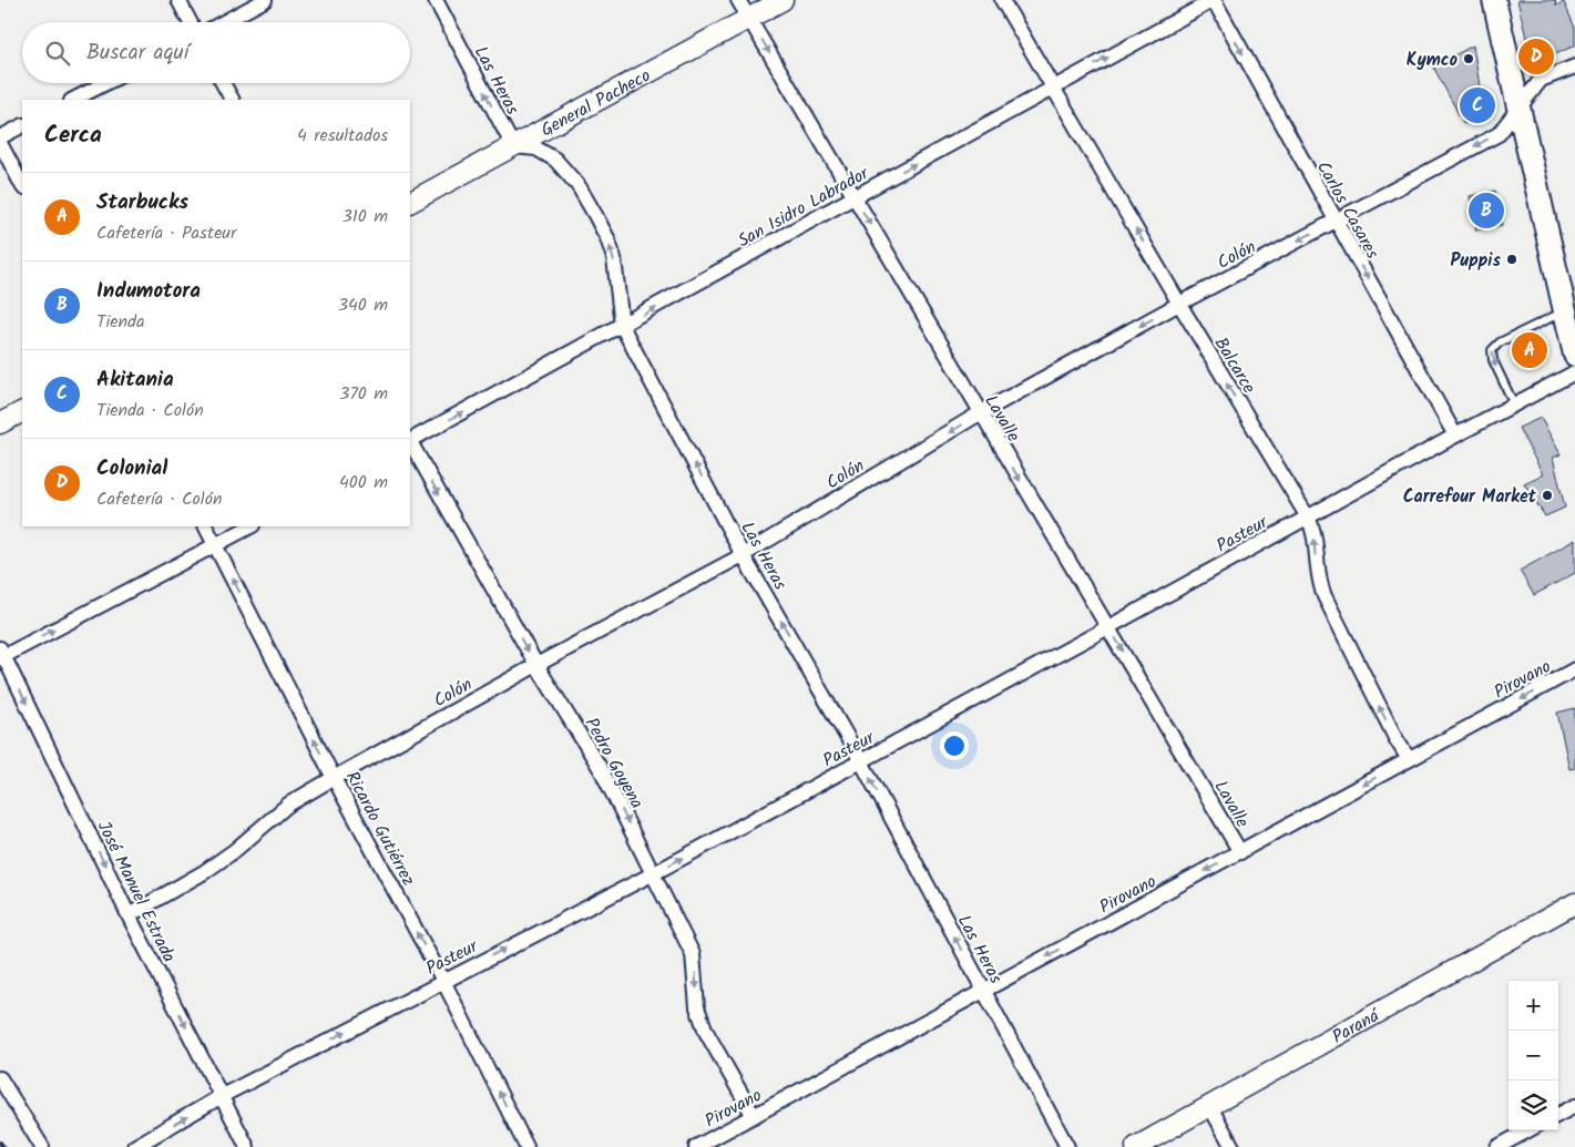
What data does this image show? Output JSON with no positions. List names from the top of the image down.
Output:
{
  "streets": {
    "street": [
      "Las Heras",
      "General Pacheco",
      "San Isidro Labrador",
      "Carlos Casares",
      "Colón",
      "Balcarce",
      "Lavalle",
      "Pasteur",
      "Pirovano",
      "Pedro Goyena",
      "Ricardo Gutiérrez",
      "José Manuel Estrada",
      "Paraná"
    ]
  },
  "crossings": [
    ["Las Heras", "General Pacheco"],
    ["Las Heras", "San Isidro Labrador"],
    ["Las Heras", "Colón"],
    ["Las Heras", "Pasteur"],
    ["Las Heras", "Pirovano"],
    ["General Pacheco", "Lavalle"],
    ["San Isidro Labrador", "Carlos Casares"],
    ["San Isidro Labrador", "Balcarce"],
    ["San Isidro Labrador", "Lavalle"],
    ["Carlos Casares", "Colón"],
    ["Carlos Casares", "Pasteur"],
    ["Colón", "Balcarce"],
    ["Colón", "Lavalle"],
    ["Colón", "Pedro Goyena"],
    ["Colón", "Ricardo Gutiérrez"],
    ["Colón", "José Manuel Estrada"],
    ["Balcarce", "Pasteur"],
    ["Balcarce", "Pirovano"],
    ["Lavalle", "Pasteur"],
    ["Lavalle", "Pirovano"],
    ["Pasteur", "Pedro Goyena"],
    ["Pasteur", "Ricardo Gutiérrez"],
    ["Pasteur", "José Manuel Estrada"],
    ["Pirovano", "Pedro Goyena"]
  ],
  "one_way": [
    "Las Heras",
    "San Isidro Labrador",
    "Carlos Casares",
    "Colón",
    "Balcarce",
    "Lavalle",
    "Pasteur",
    "Pirovano",
    "Pedro Goyena",
    "Ricardo Gutiérrez",
    "José Manuel Estrada"
  ],
  "places": ["Kymco", "Puppis", "Carrefour Market"],
  "page": {
    "search": "Buscar aquí",
    "pins": [
      "D",
      "C",
      "B",
      "A"
    ],
    "heading": ["Cerca", "4 resultados"],
    "list": [
      {
        "mark": "A",
        "name": "Starbucks",
        "note": "Cafetería · Pasteur",
        "value": "310 m"
      },
      {
        "mark": "B",
        "name": "Indumotora",
        "note": "Tienda",
        "value": "340 m"
      },
      {
        "mark": "C",
        "name": "Akitania",
        "note": "Tienda · Colón",
        "value": "370 m"
      },
      {
        "mark": "D",
        "name": "Colonial",
        "note": "Cafetería · Colón",
        "value": "400 m"
      }
    ],
    "map_buttons": ["+", "−"]
  }
}
